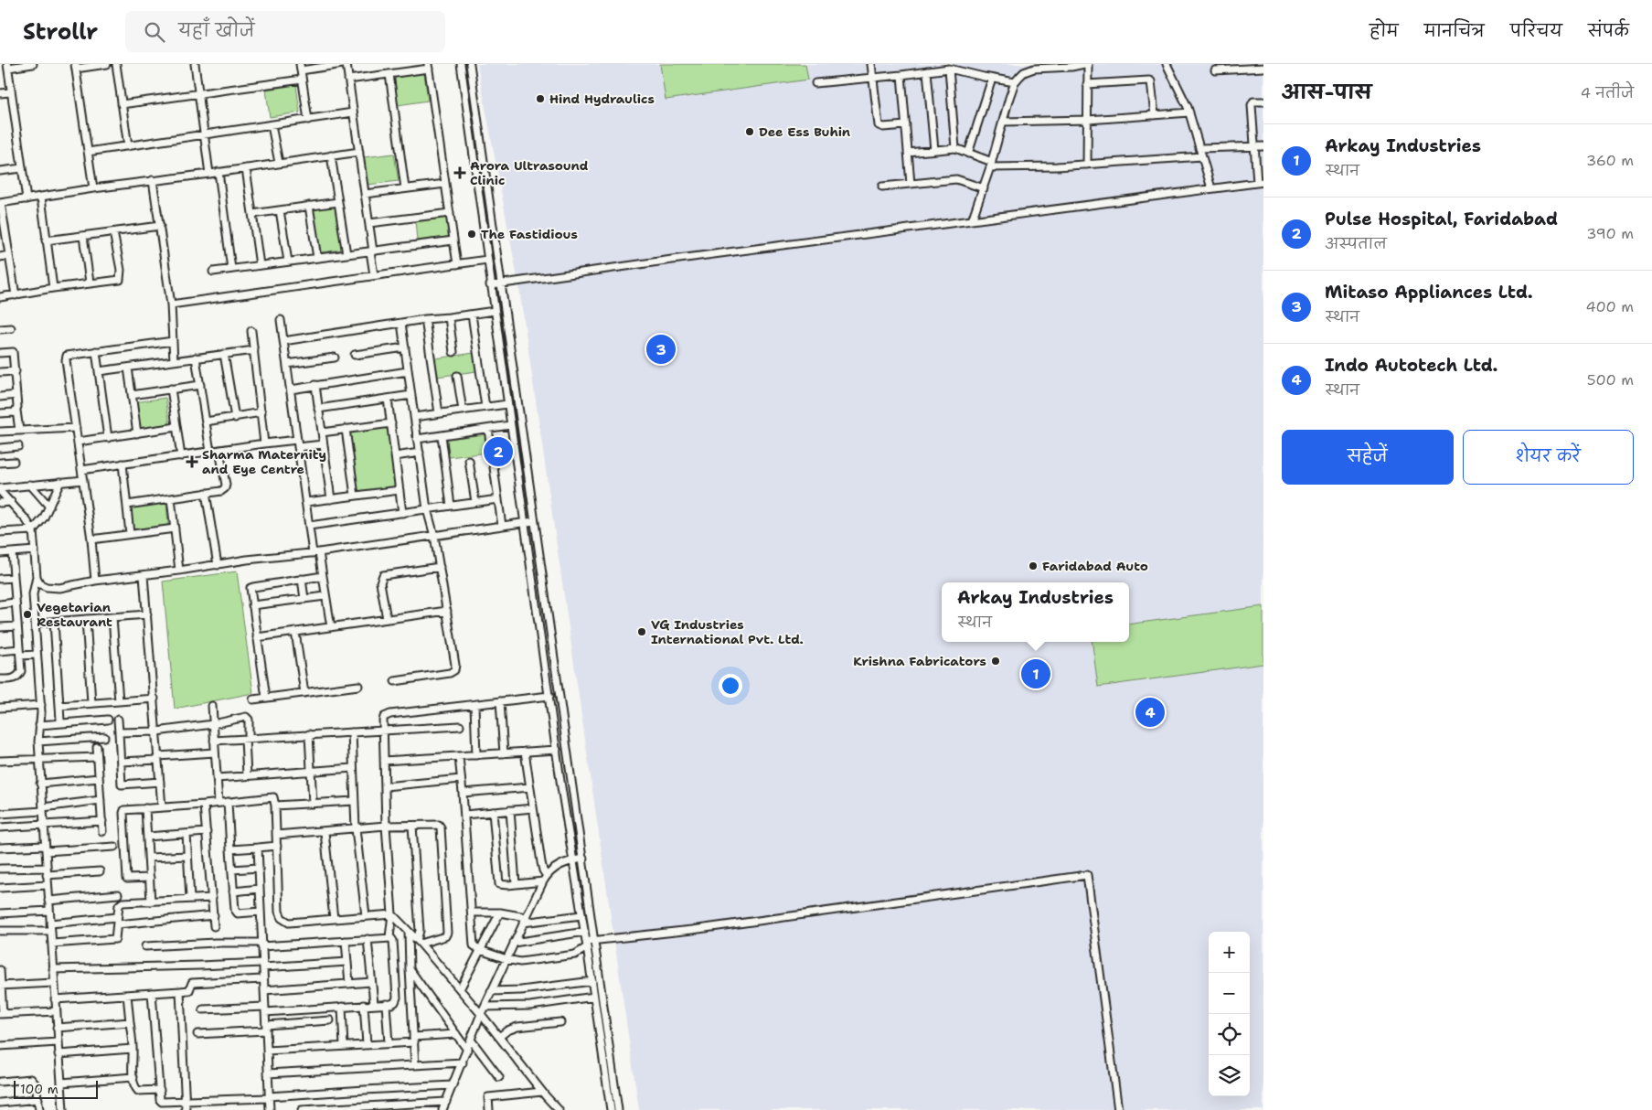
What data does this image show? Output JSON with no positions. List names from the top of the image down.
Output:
{
  "places": {
    "other": [
      "Hind Hydraulics",
      "Dee Ess Buhin",
      "The Fastidious",
      "Faridabad Auto",
      "Vegetarian Restaurant",
      "VG Industries International Pvt. Ltd.",
      "Krishna Fabricators"
    ],
    "health": ["Arora Ultrasound Clinic", "Sharma Maternity and Eye Centre"]
  },
  "scale_bar": "100 m",
  "page": {
    "header": "Strollr",
    "search": "यहाँ खोजें",
    "nav": [
      "होम",
      "मानचित्र",
      "परिचय",
      "संपर्क"
    ],
    "heading": ["आस-पास", "4 नतीजे"],
    "list": [
      {
        "mark": "1",
        "name": "Arkay Industries",
        "note": "स्थान",
        "value": "360 m"
      },
      {
        "mark": "2",
        "name": "Pulse Hospital, Faridabad",
        "note": "अस्पताल",
        "value": "390 m"
      },
      {
        "mark": "3",
        "name": "Mitaso Appliances Ltd.",
        "note": "स्थान",
        "value": "400 m"
      },
      {
        "mark": "4",
        "name": "Indo Autotech Ltd.",
        "note": "स्थान",
        "value": "500 m"
      }
    ],
    "pins": [
      "3",
      "2",
      "1",
      "4"
    ],
    "buttons": ["सहेजें", "शेयर करें"],
    "popup": ["Arkay Industries", "स्थान"],
    "map_buttons": ["+", "−"],
    "scale": "100 m"
  }
}
